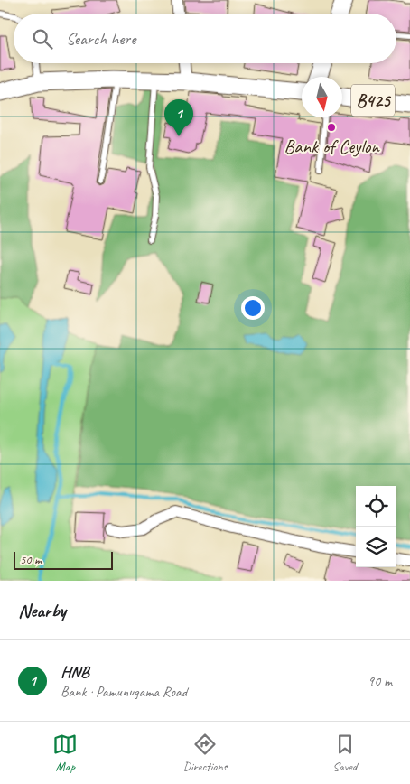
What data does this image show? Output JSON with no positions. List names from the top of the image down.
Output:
{
  "streets": {
    "main road": ["B425"]
  },
  "places": ["Bank of Ceylon"],
  "scale_bar": "50 m",
  "north": "bottom",
  "page": {
    "search": "Search here",
    "pins": "1",
    "scale": "50 m",
    "heading": "Nearby",
    "list": [
      {
        "mark": "1",
        "name": "HNB",
        "note": "Bank · Pamunugama Road",
        "value": "90 m"
      }
    ],
    "nav": ["Map", "Directions", "Saved"]
  }
}
